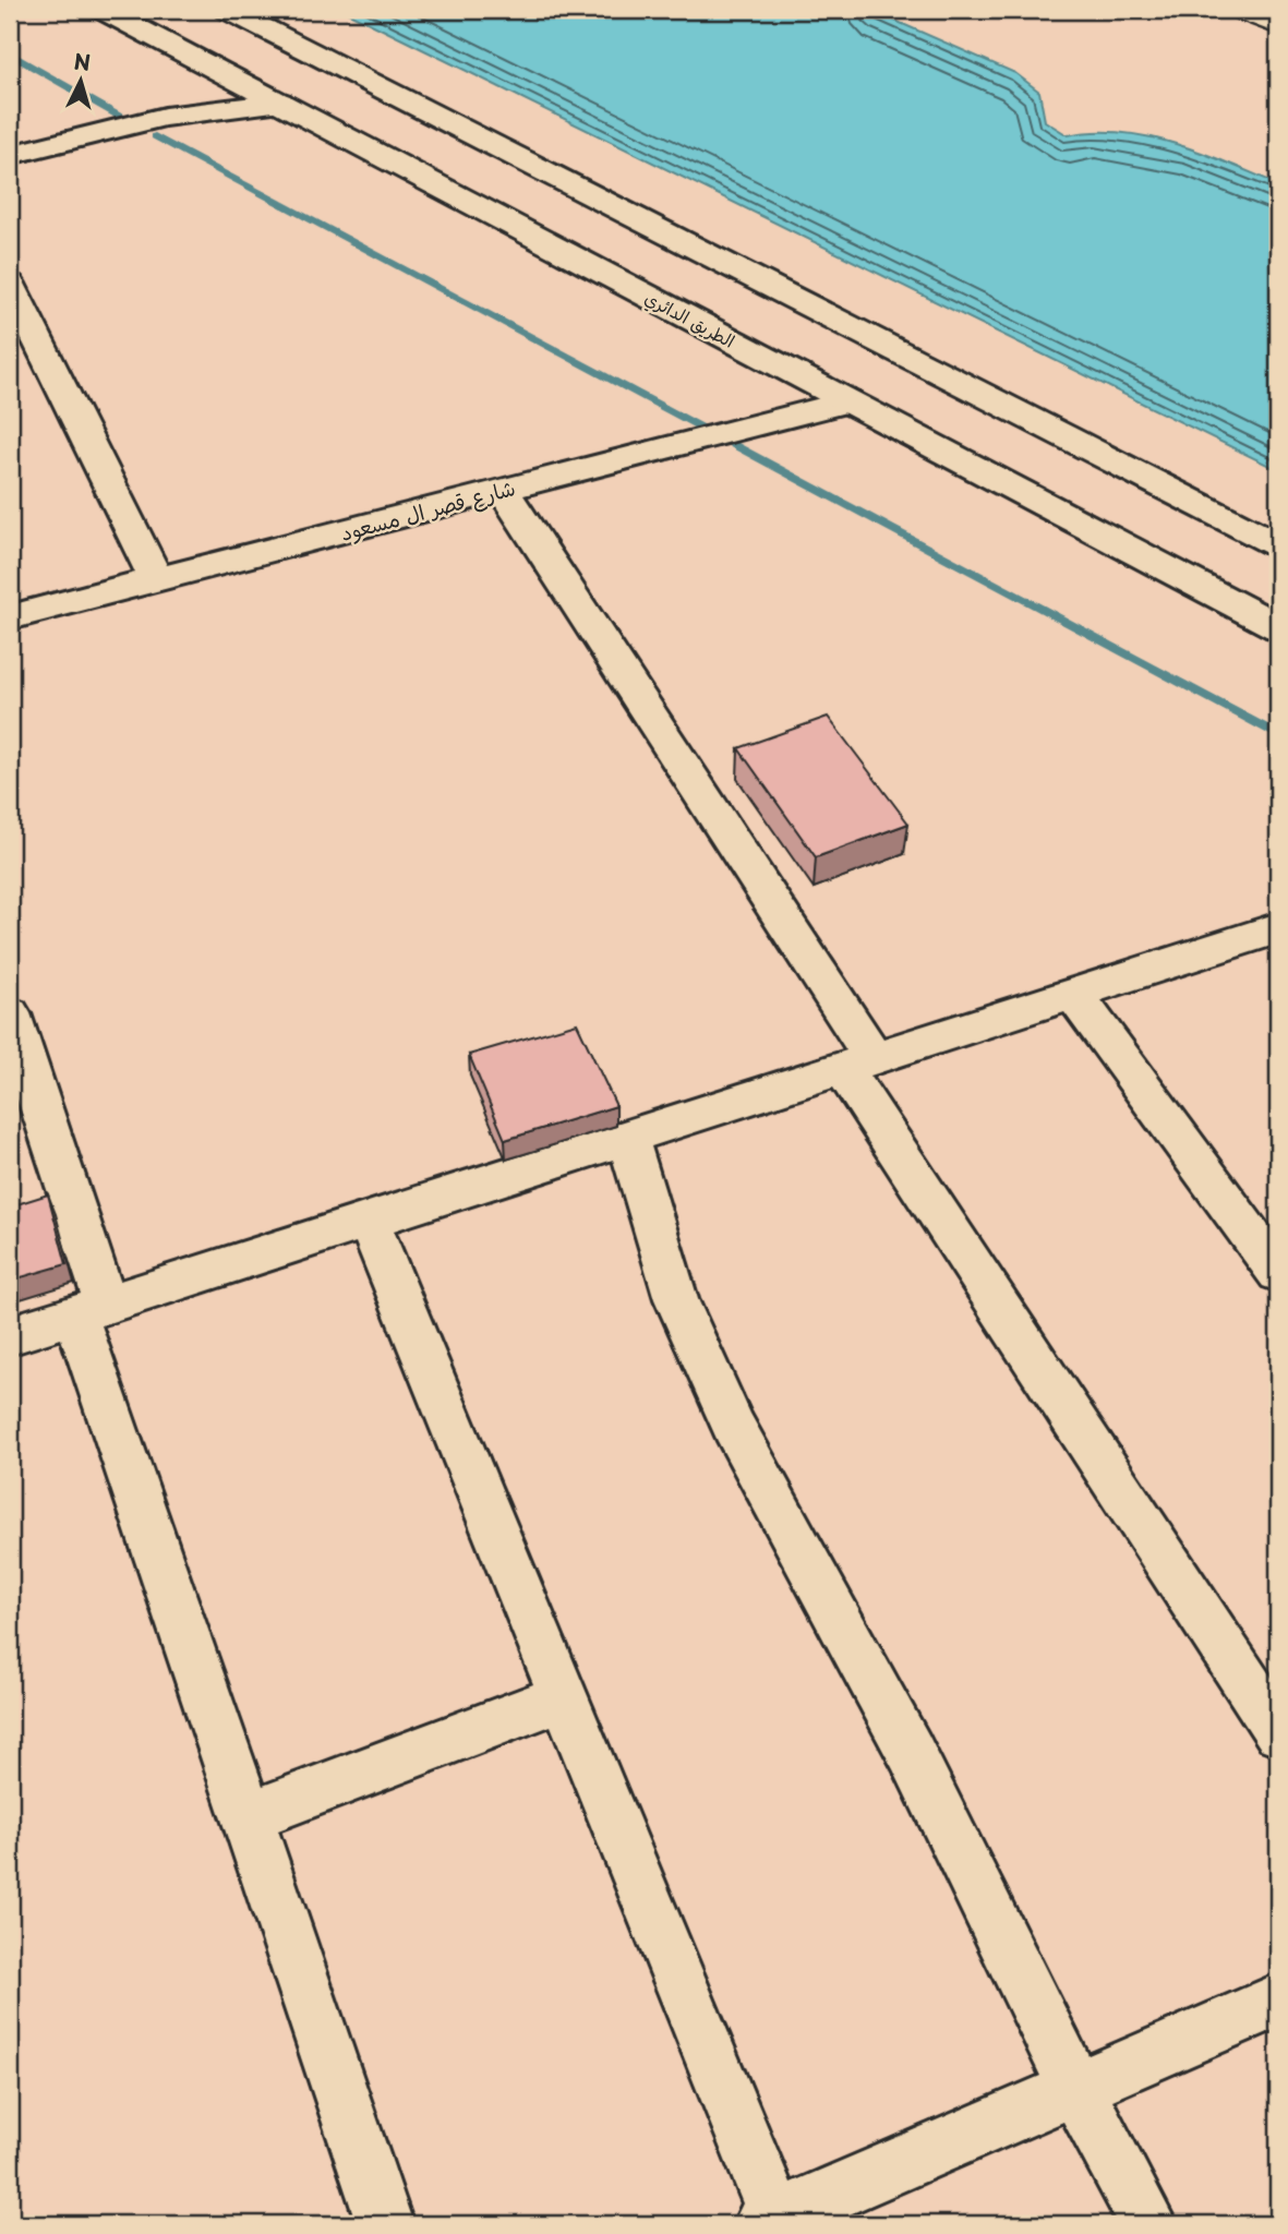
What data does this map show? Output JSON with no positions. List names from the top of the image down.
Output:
{
  "streets": {
    "street": ["الطريق الدائري", "شارع قصر ال مسعود"]
  },
  "crossings": [
    ["الطريق الدائري", "شارع قصر ال مسعود"]
  ],
  "north": "top"
}
